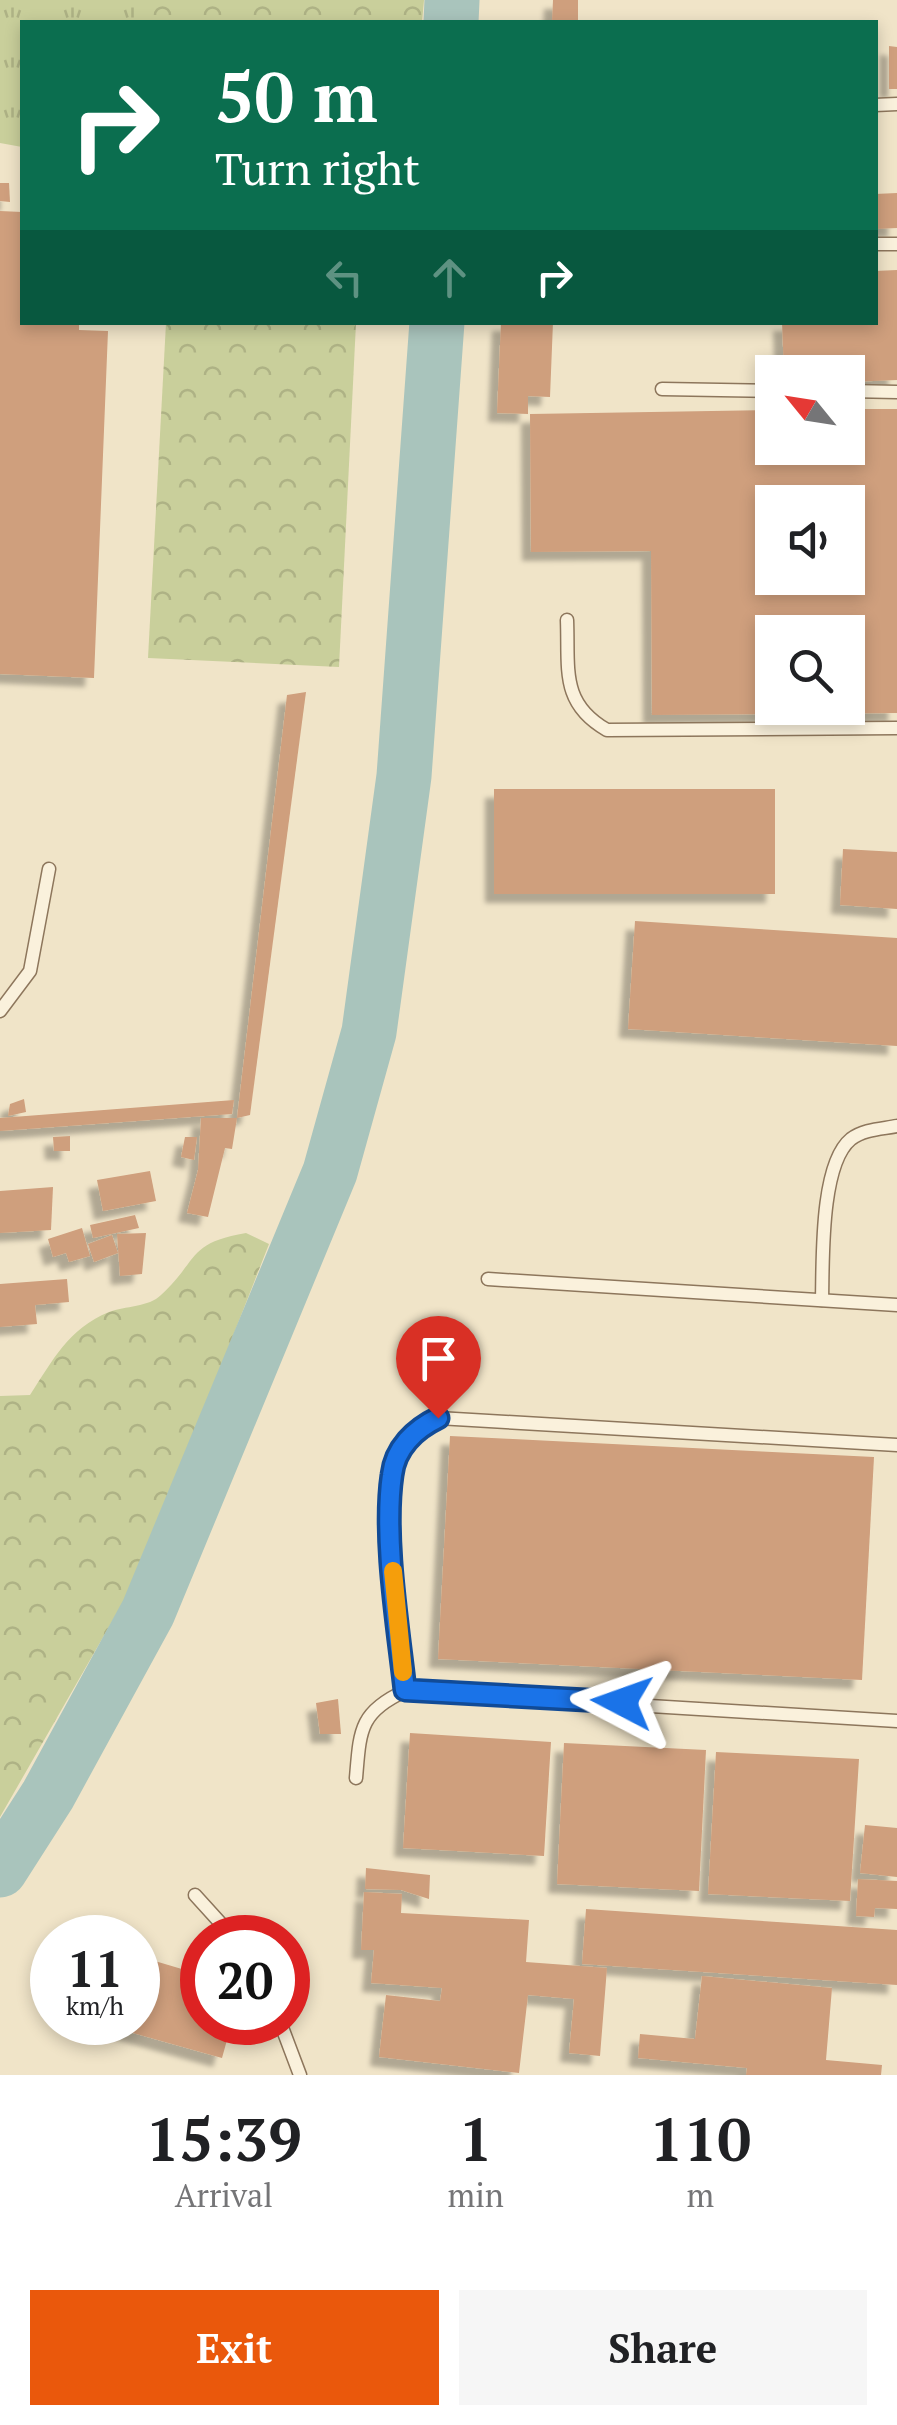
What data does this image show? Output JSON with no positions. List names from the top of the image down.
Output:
{
  "north": "top left",
  "page": {
    "turn": ["50 m", "Turn right"],
    "speed": "11 km/h",
    "limit": "20",
    "eta": [
      "15:39",
      "Arrival",
      "1",
      "min",
      "110",
      "m"
    ],
    "buttons": ["Exit", "Share"]
  }
}
